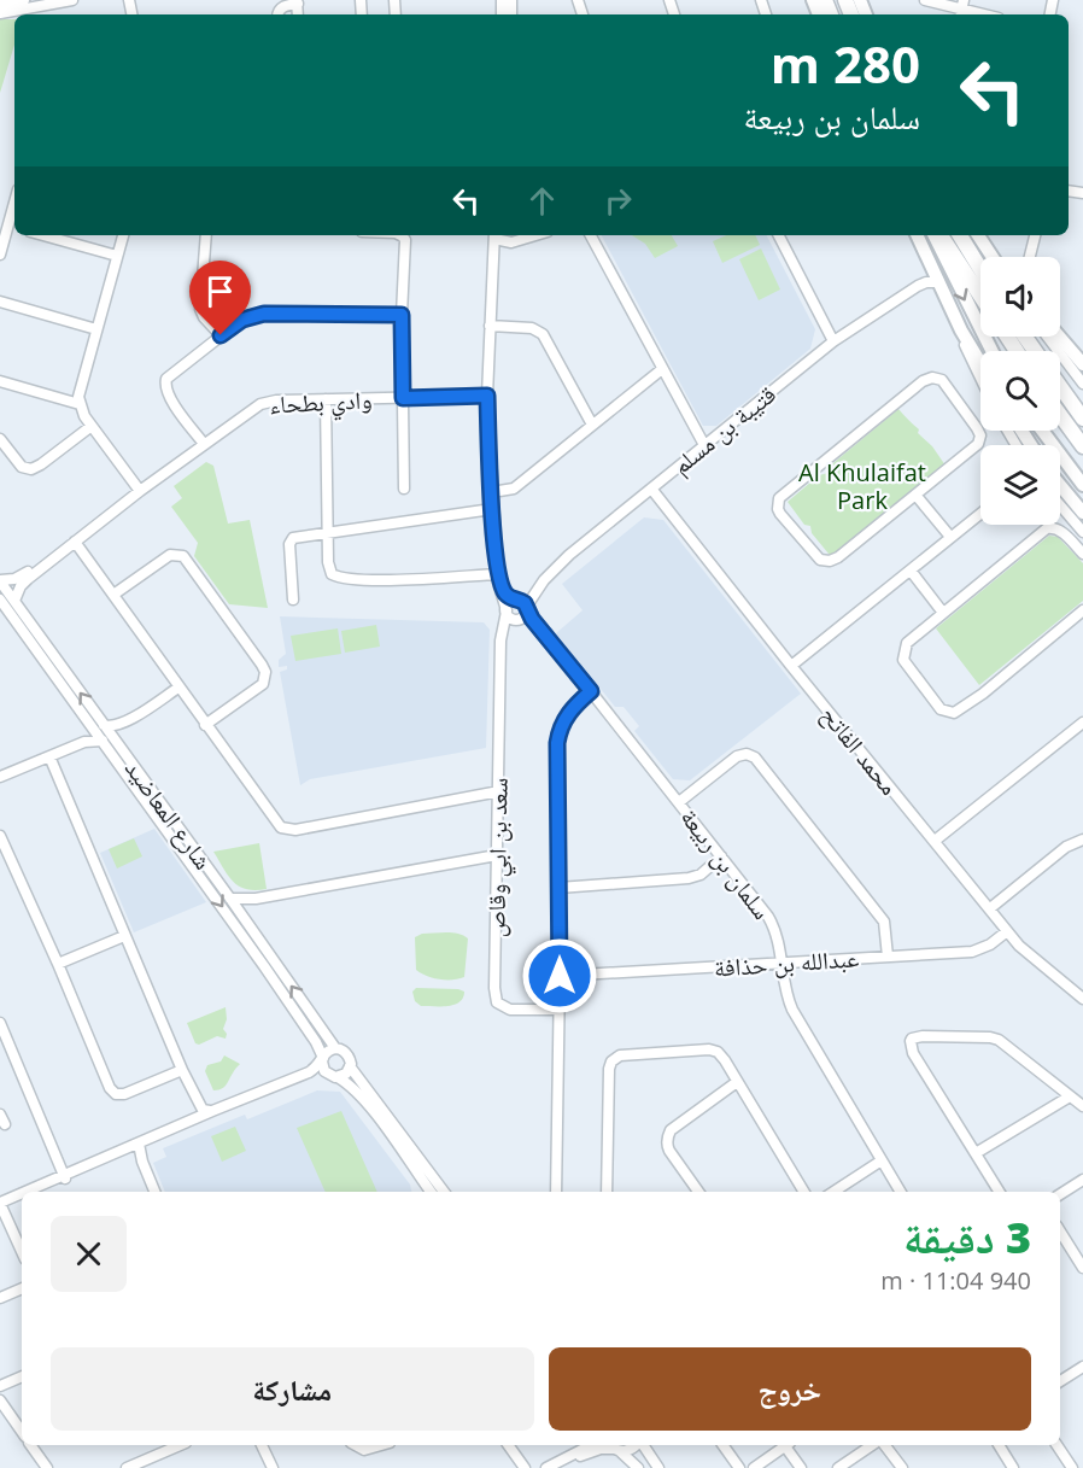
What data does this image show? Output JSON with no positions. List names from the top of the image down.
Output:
{
  "streets": {
    "street": [
      "وادي بطحاء",
      "قتيبة بن مسلم",
      "محمد الفاتح",
      "شارع المعاضيد",
      "سعد بن ابي وقاص",
      "سلمان بن ربيعة",
      "عبدالله بن حذافة"
    ]
  },
  "crossings": [
    ["وادي بطحاء", "شارع المعاضيد"],
    ["قتيبة بن مسلم", "محمد الفاتح"],
    ["قتيبة بن مسلم", "سعد بن ابي وقاص"],
    ["قتيبة بن مسلم", "سلمان بن ربيعة"],
    ["محمد الفاتح", "عبدالله بن حذافة"],
    ["سلمان بن ربيعة", "عبدالله بن حذافة"]
  ],
  "parks": ["Al Khulaifat Park"],
  "page": {
    "turn": ["280 m", "سلمان بن ربيعة"],
    "heading": ["3 دقيقة", "940 m · 11:04"],
    "buttons": ["خروج", "مشاركة"]
  }
}
